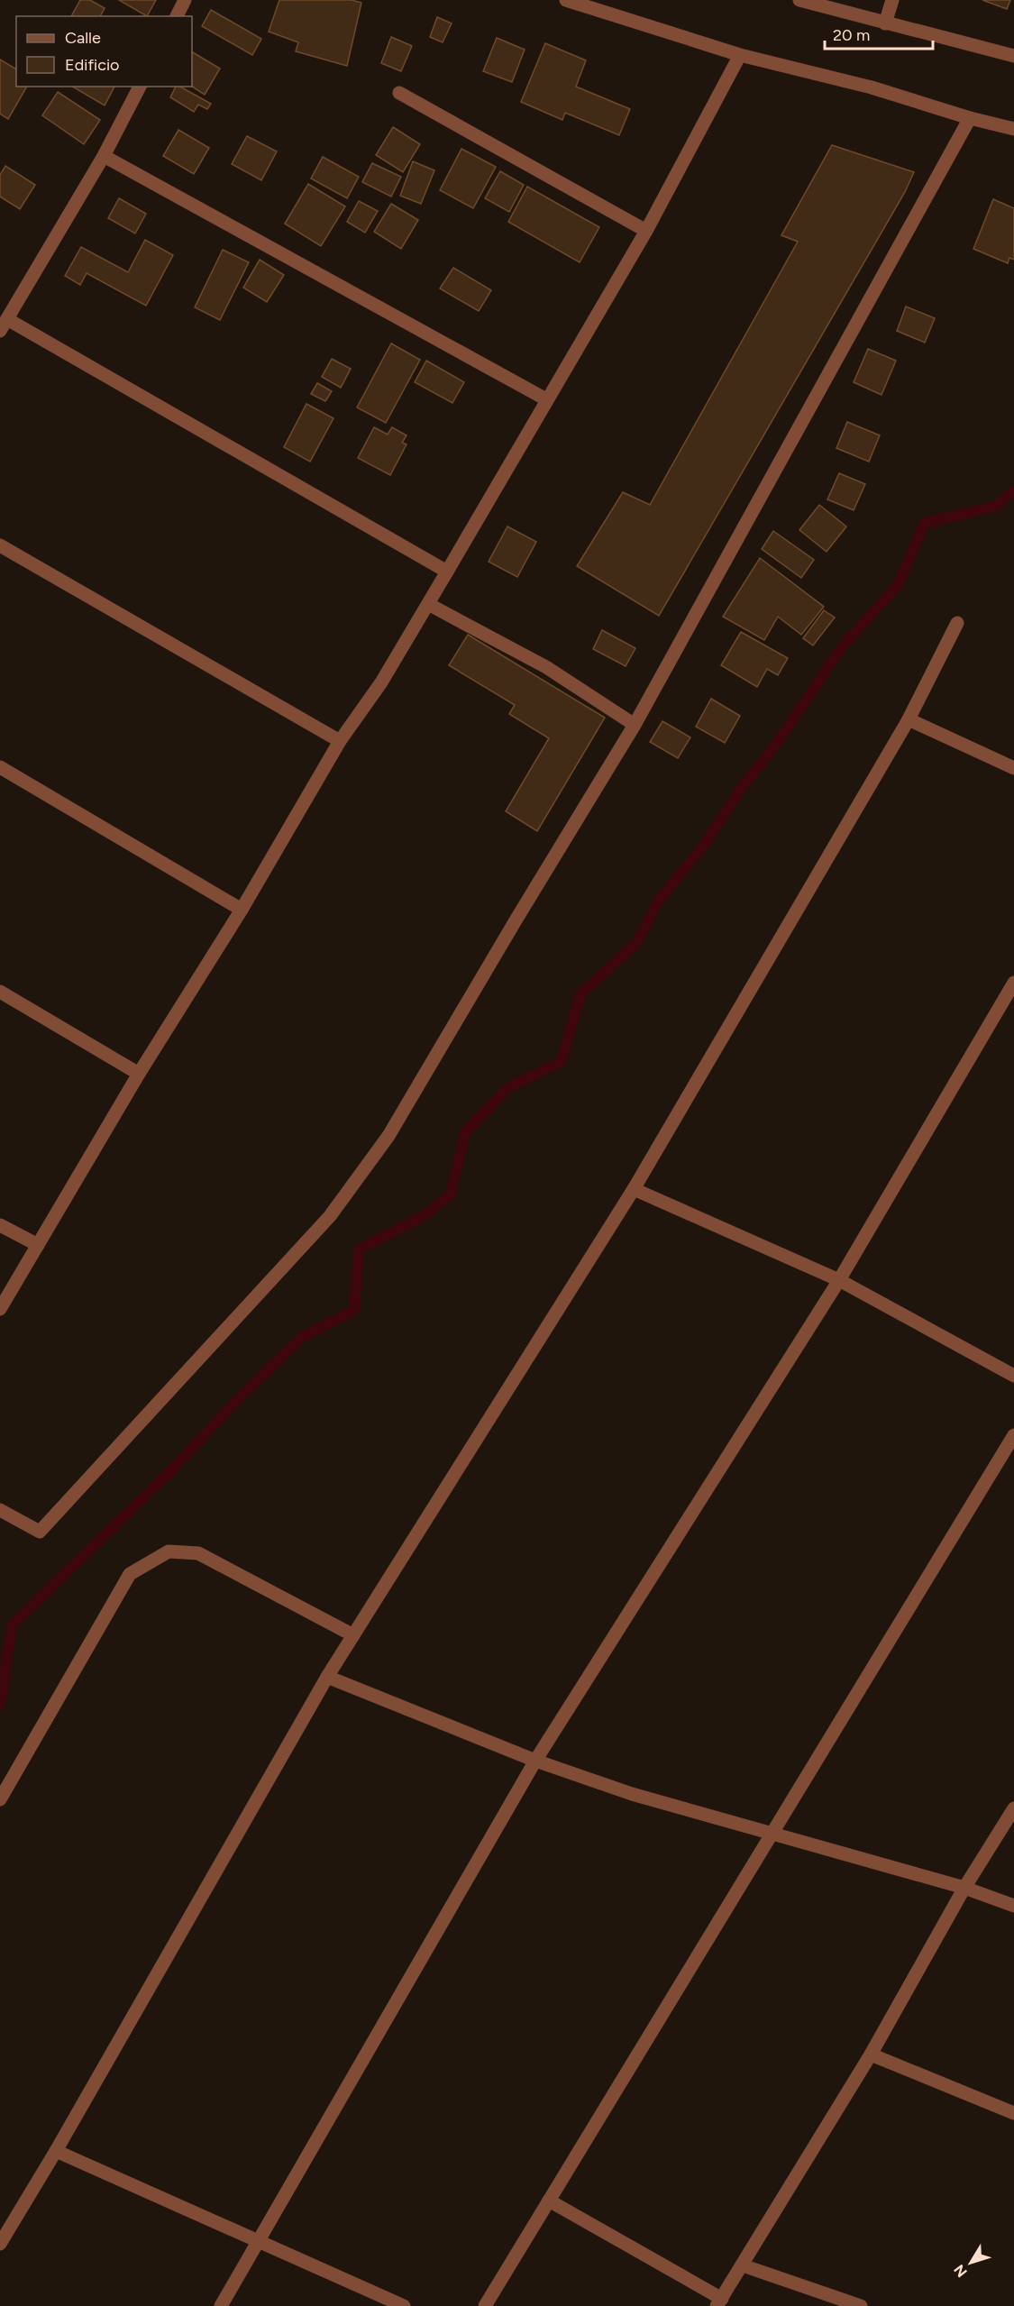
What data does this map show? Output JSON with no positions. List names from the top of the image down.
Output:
{
  "legend": ["Calle", "Edificio"],
  "scale_bar": "20 m",
  "north": "bottom left"
}
